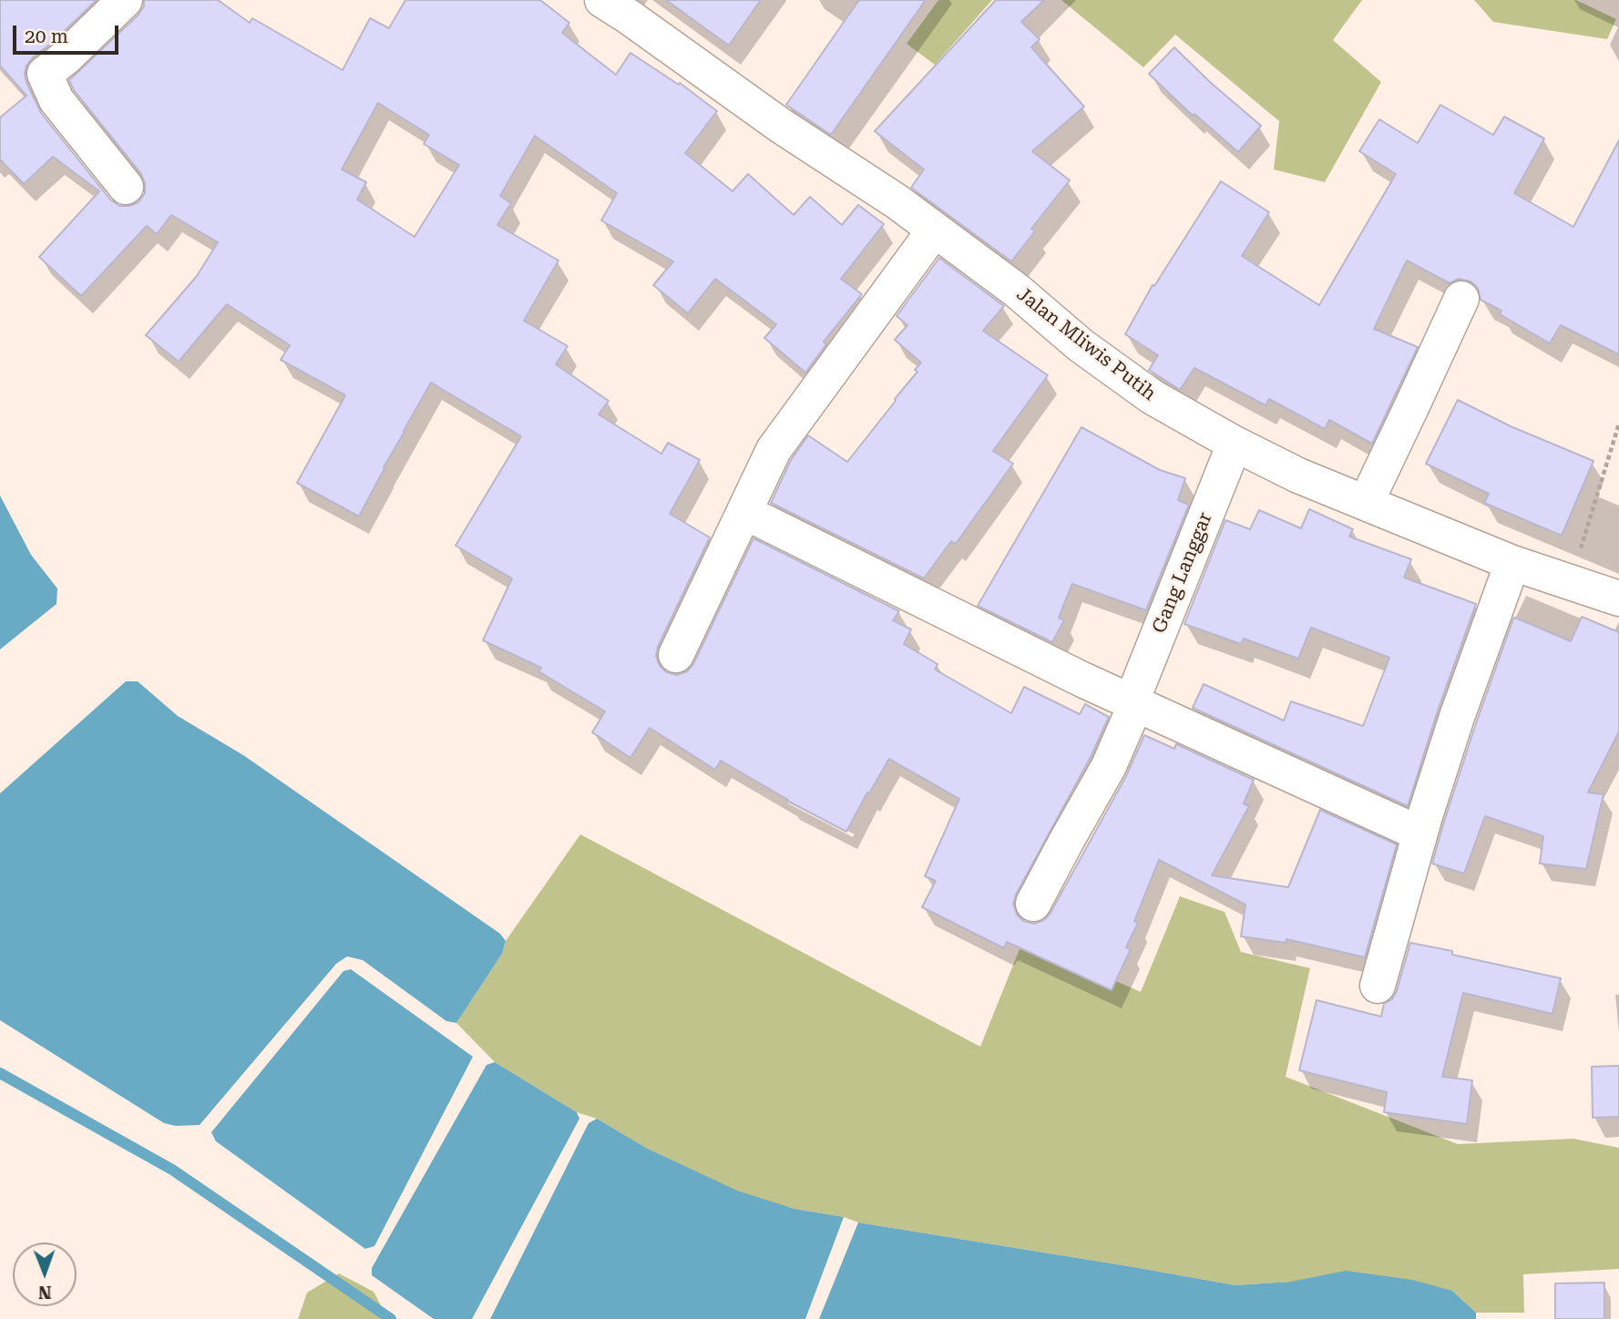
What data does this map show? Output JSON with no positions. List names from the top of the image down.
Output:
{
  "streets": {
    "street": ["Jalan Mliwis Putih", "Gang Langgar"]
  },
  "crossings": [
    ["Jalan Mliwis Putih", "Gang Langgar"]
  ],
  "scale_bar": "20 m",
  "north": "bottom"
}
